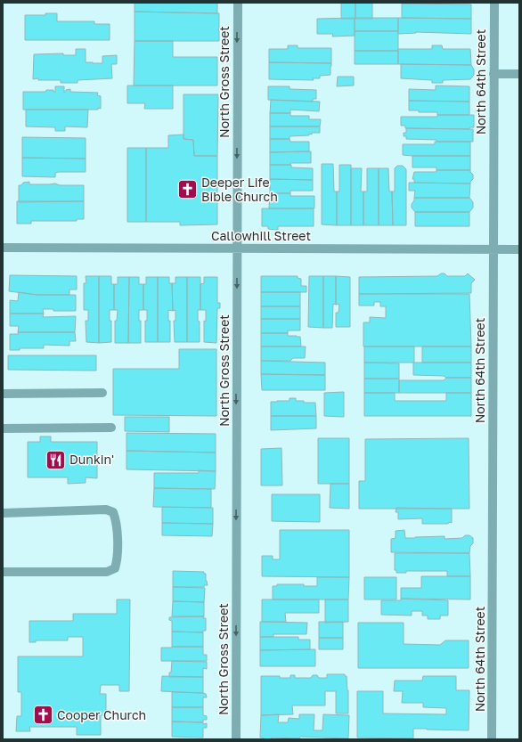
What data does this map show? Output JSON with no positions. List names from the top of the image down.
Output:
{
  "streets": {
    "street": ["North Gross Street", "North 64th Street", "Callowhill Street"]
  },
  "crossings": [
    ["North Gross Street", "Callowhill Street"],
    ["North 64th Street", "Callowhill Street"]
  ],
  "one_way": ["North Gross Street"],
  "places": {
    "church": ["Deeper Life Bible Church", "Cooper Church"],
    "restaurant": ["Dunkin'"]
  }
}
